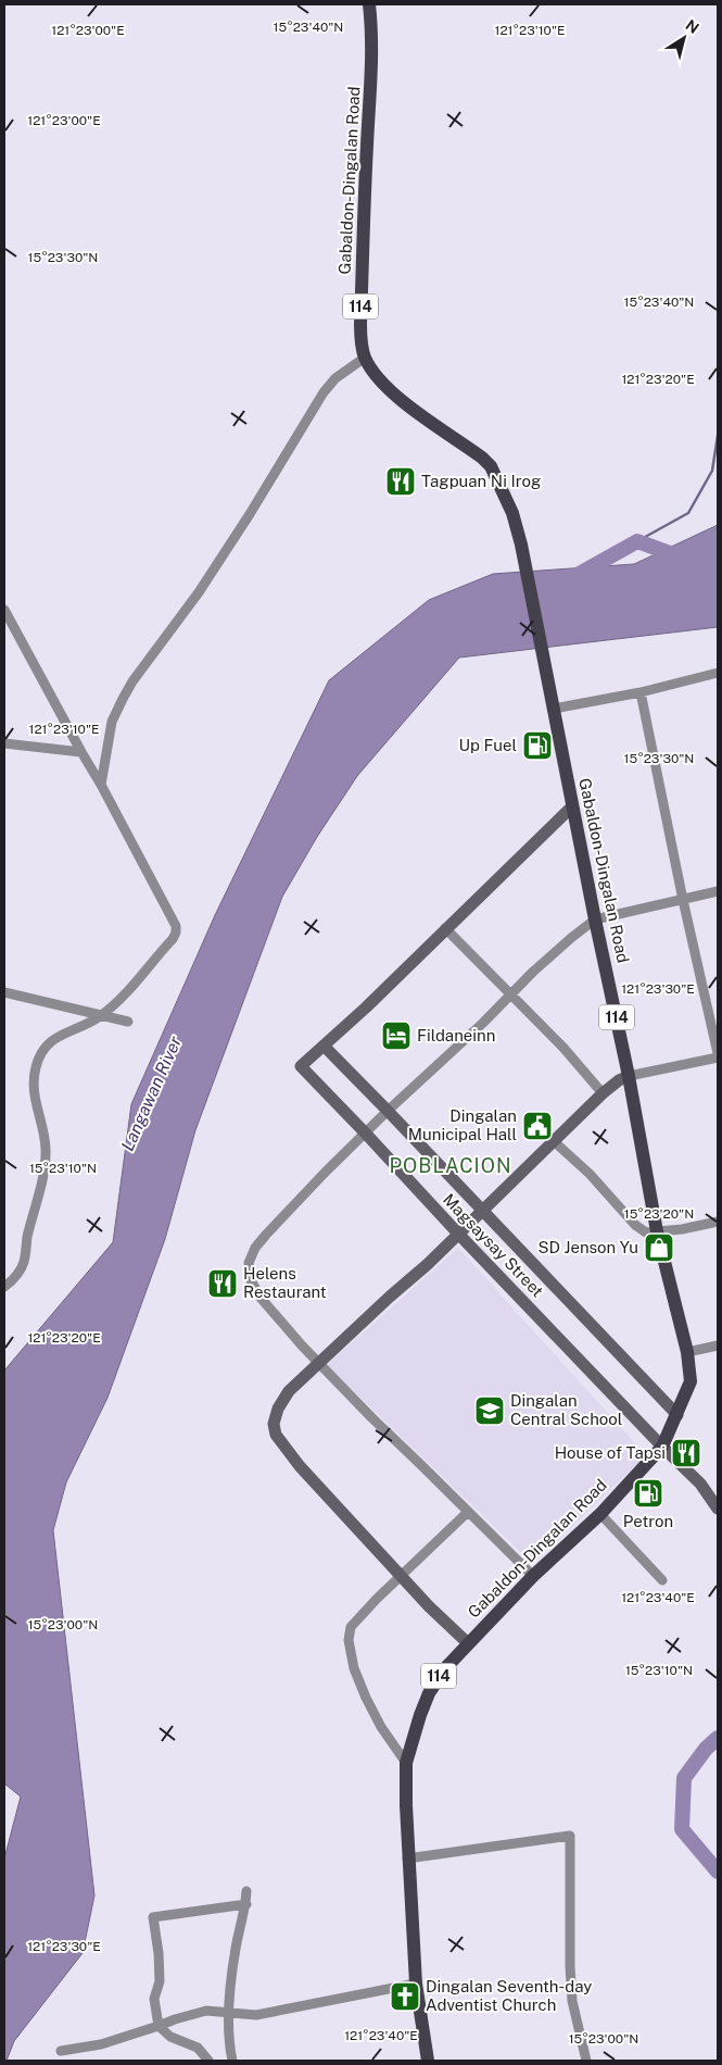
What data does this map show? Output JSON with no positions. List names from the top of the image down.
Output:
{
  "streets": {
    "main road": ["Gabaldon-Dingalan Road", "114"],
    "street": ["Magsaysay Street"]
  },
  "crossings": [
    ["Gabaldon-Dingalan Road", "Magsaysay Street"]
  ],
  "districts": ["POBLACION"],
  "water": ["Langawan River"],
  "places": {
    "restaurant": ["Tagpuan Ni Irog", "Helens Restaurant", "House of Tapsi"],
    "fuel station": ["Up Fuel", "Petron"],
    "hotel": ["Fildaneinn"],
    "public building": ["Dingalan Municipal Hall"],
    "shop": ["SD Jenson Yu"],
    "school or university": ["Dingalan Central School"],
    "church": ["Dingalan Seventh-day Adventist Church"]
  },
  "north": "top right",
  "coordinates": [
    "15°23'40\"N",
    "121°23'00\"E",
    "121°23'10\"E",
    "15°23'30\"N",
    "121°23'20\"E",
    "121°23'30\"E",
    "15°23'10\"N",
    "15°23'20\"N",
    "121°23'40\"E",
    "15°23'00\"N"
  ]
}
